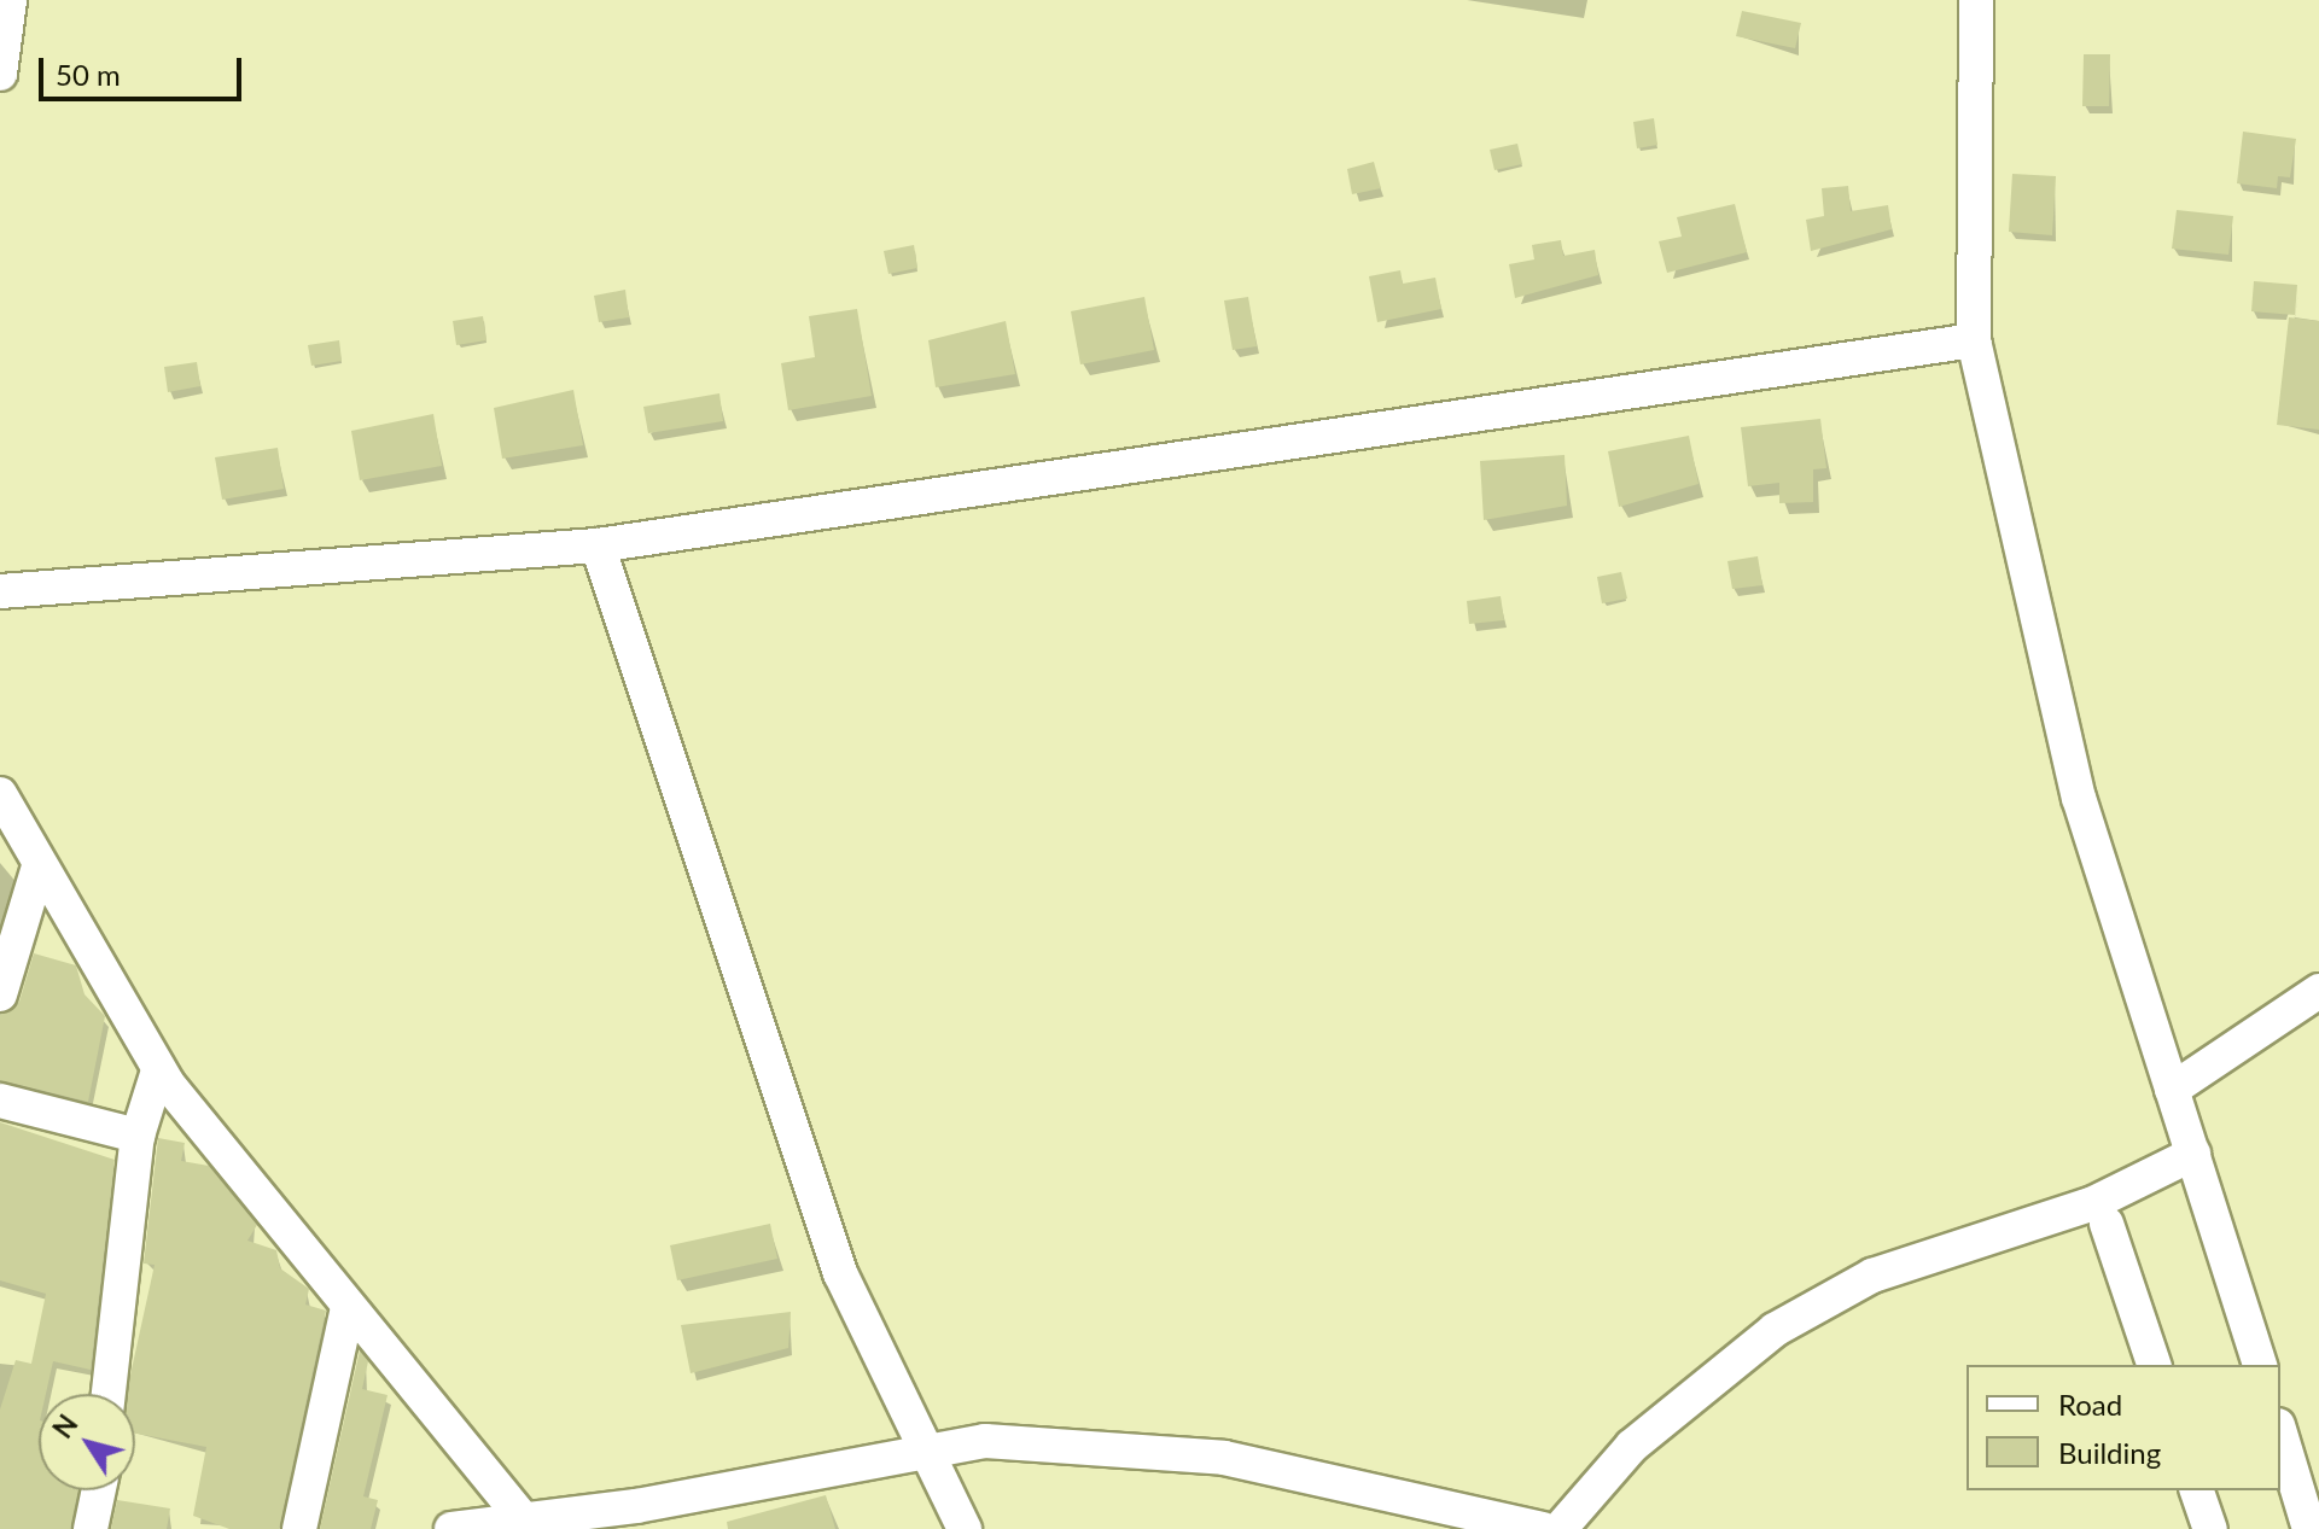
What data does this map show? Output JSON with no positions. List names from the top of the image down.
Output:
{
  "legend": ["Road", "Building"],
  "scale_bar": "50 m",
  "north": "top left"
}
